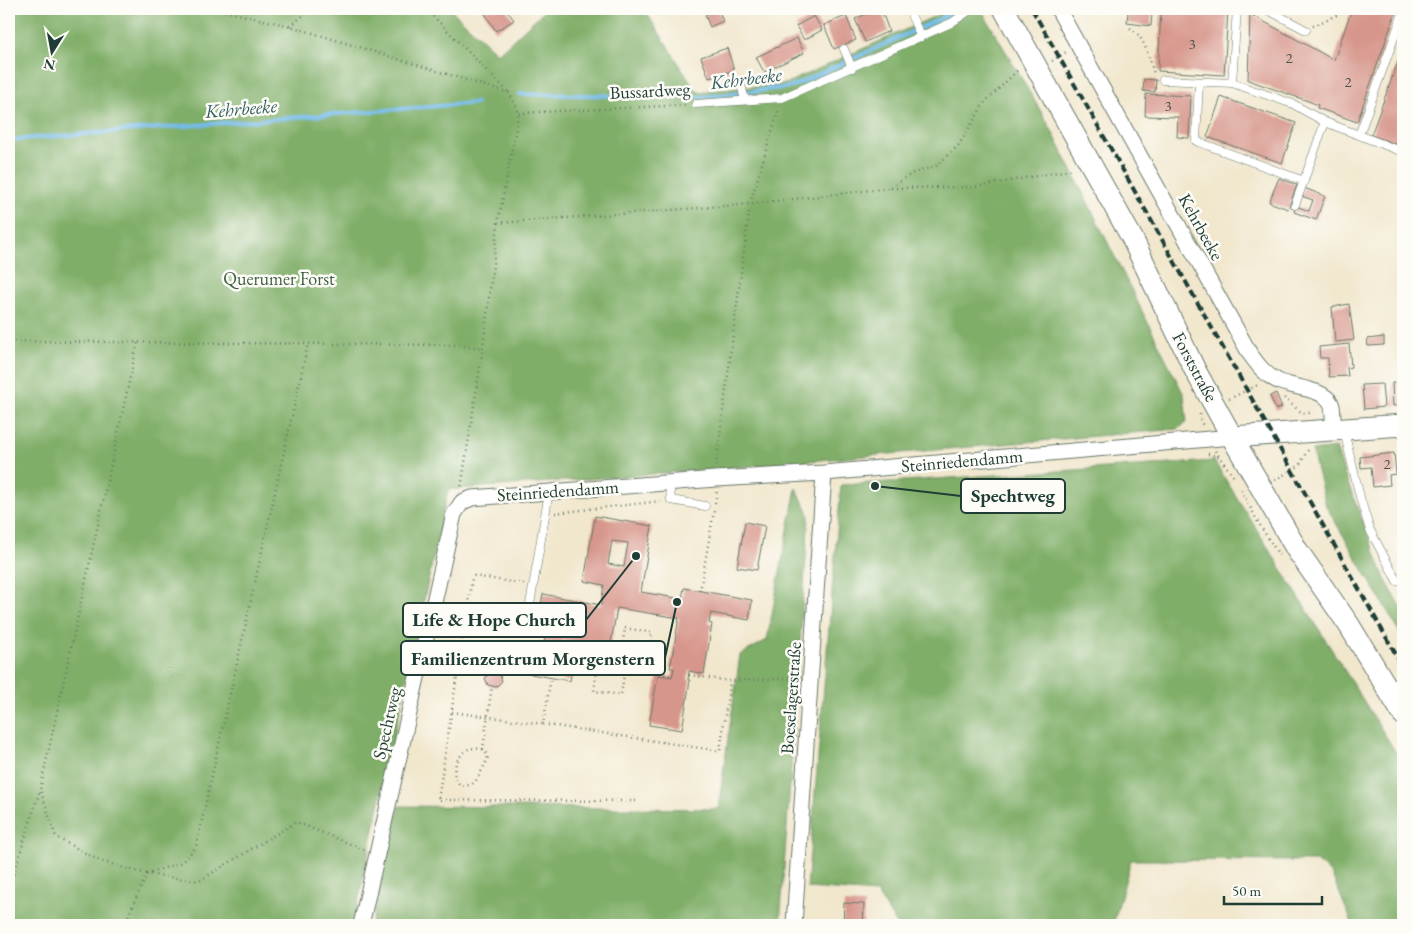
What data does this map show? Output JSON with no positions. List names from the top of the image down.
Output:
{
  "streets": {
    "main road": ["Forststraße", "Steinriedendamm"],
    "street": ["Kehrbeeke", "Boeselagerstraße", "Spechtweg"],
    "lane": ["Bussardweg"]
  },
  "crossings": [
    ["Kehrbeeke", "Steinriedendamm"],
    ["Forststraße", "Steinriedendamm"],
    ["Steinriedendamm", "Boeselagerstraße"],
    ["Steinriedendamm", "Spechtweg"]
  ],
  "water": ["Kehrbeeke"],
  "parks": ["Querumer Forst"],
  "places": ["Spechtweg", "Life & Hope Church", "Familienzentrum Morgenstern"],
  "house_numbers": [
    "3",
    "2",
    "2",
    "3",
    "2"
  ],
  "scale_bar": "50 m",
  "north": "bottom"
}
